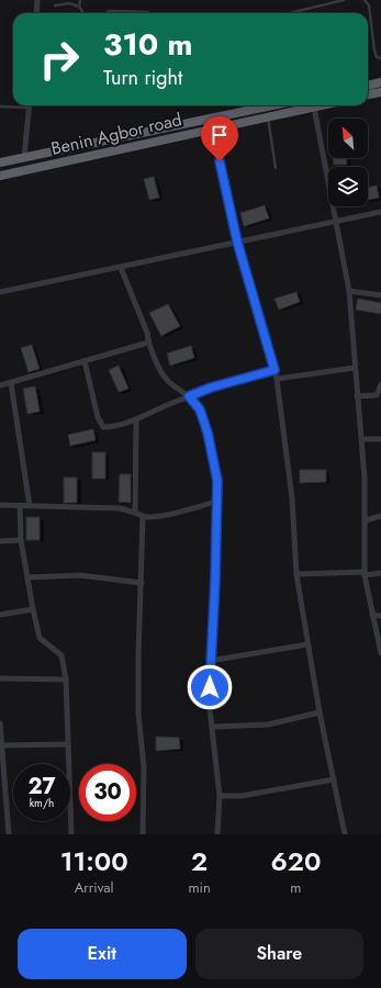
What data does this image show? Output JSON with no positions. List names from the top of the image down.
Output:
{
  "streets": {
    "highway": ["Benin Agbor road"]
  },
  "north": "top left",
  "page": {
    "turn": ["310 m", "Turn right"],
    "speed": "27 km/h",
    "limit": "30",
    "eta": [
      "11:00",
      "Arrival",
      "2",
      "min",
      "620",
      "m"
    ],
    "buttons": ["Exit", "Share"]
  }
}
